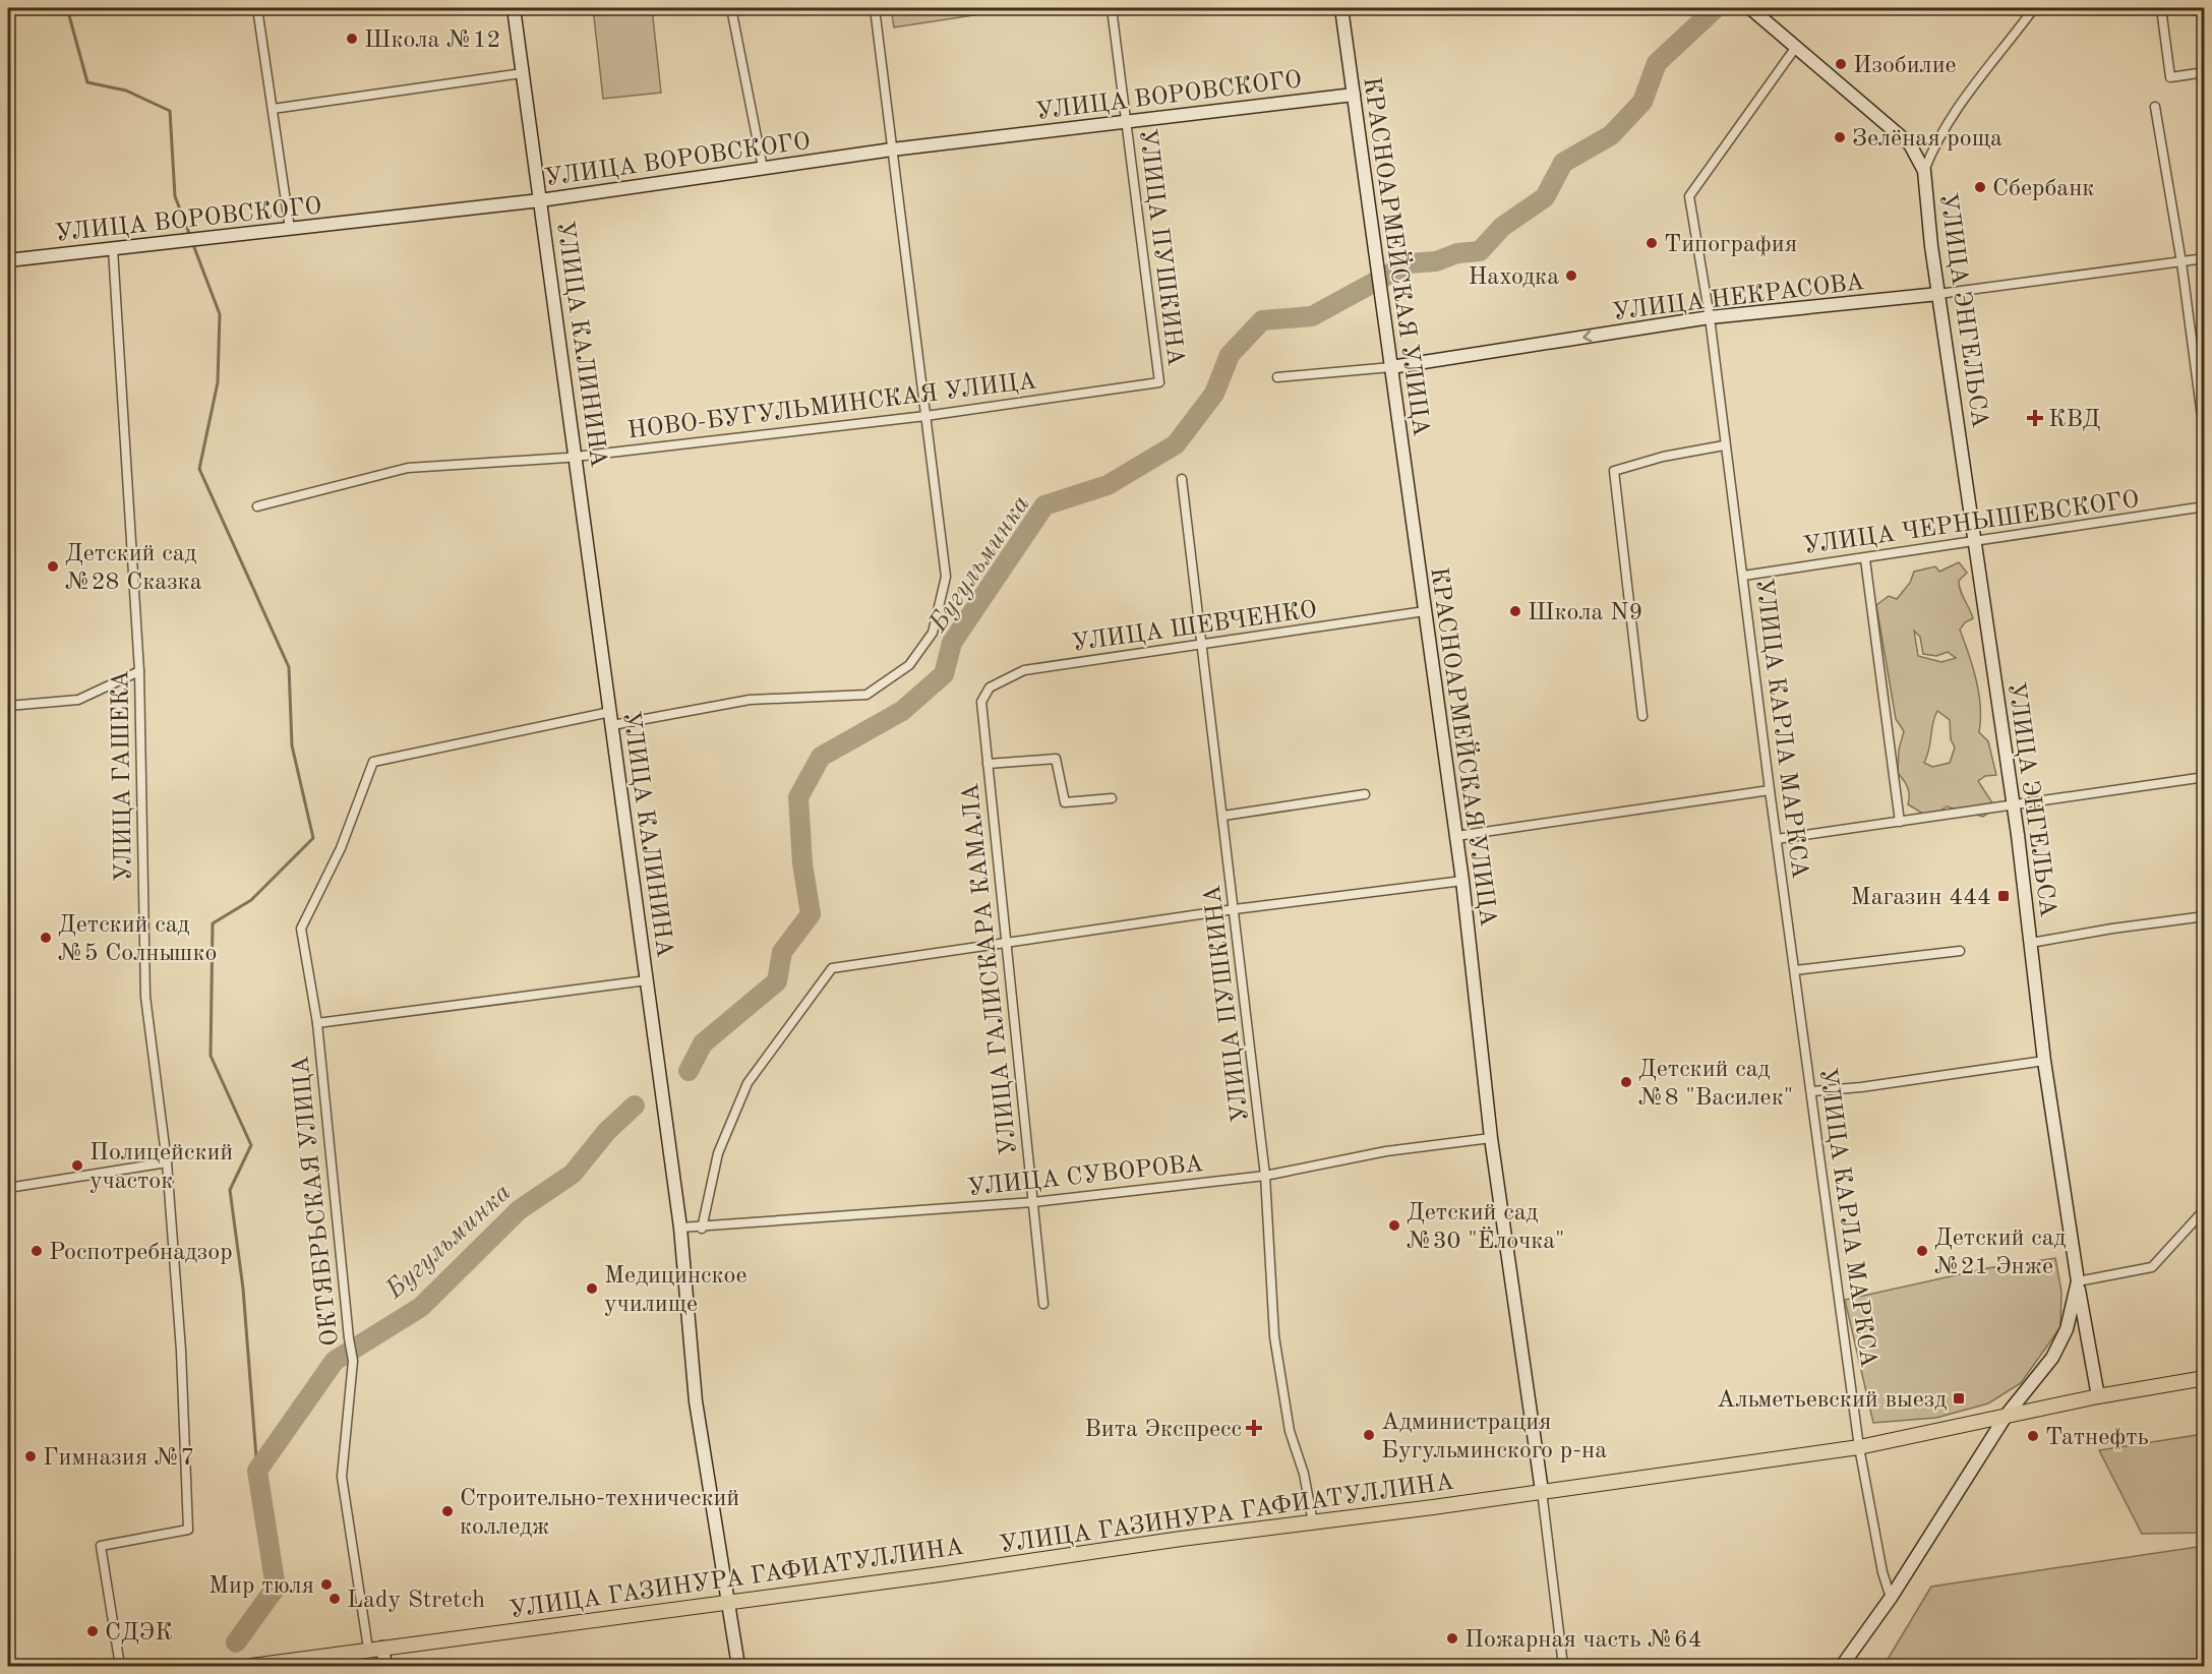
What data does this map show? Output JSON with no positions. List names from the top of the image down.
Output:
{
  "streets": {
    "main road": ["УЛИЦА ГАЗИНУРА ГАФИАТУЛЛИНА"],
    "street": [
      "УЛИЦА ВОРОВСКОГО",
      "УЛИЦА ПУШКИНА",
      "КРАСНОАРМЕЙСКАЯ УЛИЦА",
      "УЛИЦА НЕКРАСОВА",
      "УЛИЦА ЭНГЕЛЬСА",
      "УЛИЦА КАЛИНИНА",
      "НОВО-БУГУЛЬМИНСКАЯ УЛИЦА",
      "УЛИЦА ЧЕРНЫШЕВСКОГО",
      "УЛИЦА ШЕВЧЕНКО",
      "УЛИЦА КАРЛА МАРКСА",
      "УЛИЦА ГАШЕКА",
      "УЛИЦА ГАЛИСКАРА КАМАЛА",
      "УЛИЦА СУВОРОВА",
      "ОКТЯБРЬСКАЯ УЛИЦА"
    ]
  },
  "crossings": [
    ["УЛИЦА ВОРОВСКОГО", "УЛИЦА ПУШКИНА"],
    ["УЛИЦА ВОРОВСКОГО", "КРАСНОАРМЕЙСКАЯ УЛИЦА"],
    ["УЛИЦА ВОРОВСКОГО", "УЛИЦА КАЛИНИНА"],
    ["УЛИЦА ВОРОВСКОГО", "УЛИЦА ГАШЕКА"],
    ["УЛИЦА ПУШКИНА", "НОВО-БУГУЛЬМИНСКАЯ УЛИЦА"],
    ["УЛИЦА ПУШКИНА", "УЛИЦА ШЕВЧЕНКО"],
    ["УЛИЦА ПУШКИНА", "УЛИЦА СУВОРОВА"],
    ["УЛИЦА ПУШКИНА", "УЛИЦА ГАЗИНУРА ГАФИАТУЛЛИНА"],
    ["КРАСНОАРМЕЙСКАЯ УЛИЦА", "УЛИЦА НЕКРАСОВА"],
    ["КРАСНОАРМЕЙСКАЯ УЛИЦА", "УЛИЦА ШЕВЧЕНКО"],
    ["КРАСНОАРМЕЙСКАЯ УЛИЦА", "УЛИЦА СУВОРОВА"],
    ["КРАСНОАРМЕЙСКАЯ УЛИЦА", "УЛИЦА ГАЗИНУРА ГАФИАТУЛЛИНА"],
    ["УЛИЦА НЕКРАСОВА", "УЛИЦА ЭНГЕЛЬСА"],
    ["УЛИЦА НЕКРАСОВА", "УЛИЦА КАРЛА МАРКСА"],
    ["УЛИЦА ЭНГЕЛЬСА", "УЛИЦА ЧЕРНЫШЕВСКОГО"],
    ["УЛИЦА ЭНГЕЛЬСА", "УЛИЦА КАРЛА МАРКСА"],
    ["УЛИЦА ЭНГЕЛЬСА", "УЛИЦА ГАЗИНУРА ГАФИАТУЛЛИНА"],
    ["УЛИЦА КАЛИНИНА", "НОВО-БУГУЛЬМИНСКАЯ УЛИЦА"],
    ["УЛИЦА КАЛИНИНА", "УЛИЦА СУВОРОВА"],
    ["УЛИЦА КАЛИНИНА", "ОКТЯБРЬСКАЯ УЛИЦА"],
    ["УЛИЦА КАЛИНИНА", "УЛИЦА ГАЗИНУРА ГАФИАТУЛЛИНА"],
    ["УЛИЦА ЧЕРНЫШЕВСКОГО", "УЛИЦА КАРЛА МАРКСА"],
    ["УЛИЦА ШЕВЧЕНКО", "УЛИЦА ГАЛИСКАРА КАМАЛА"],
    ["УЛИЦА КАРЛА МАРКСА", "УЛИЦА ГАЗИНУРА ГАФИАТУЛЛИНА"],
    ["УЛИЦА ГАЛИСКАРА КАМАЛА", "УЛИЦА СУВОРОВА"],
    ["ОКТЯБРЬСКАЯ УЛИЦА", "УЛИЦА ГАЗИНУРА ГАФИАТУЛЛИНА"]
  ],
  "water": ["Бугульминка"],
  "places": {
    "other": [
      "Школа №12",
      "Изобилие",
      "Зелёная роща",
      "Сбербанк",
      "Типография",
      "Находка",
      "Детский сад №28 Сказка",
      "Школа N9",
      "Детский сад №5 Солнышко",
      "Детский сад №8 \"Василек\"",
      "Полицейский участок",
      "Детский сад №30 \"Ёлочка\"",
      "Роспотребнадзор",
      "Детский сад №21 Энже",
      "Медицинское училище",
      "Администрация Бугульминского р-на",
      "Татнефть",
      "Гимназия №7",
      "Строительно-технический колледж",
      "Мир тюля",
      "Lady Stretch",
      "СДЭК",
      "Пожарная часть №64"
    ],
    "health": ["КВД", "Вита Экспресс"],
    "transit": ["Магазин 444", "Альметьевский выезд"]
  }
}
